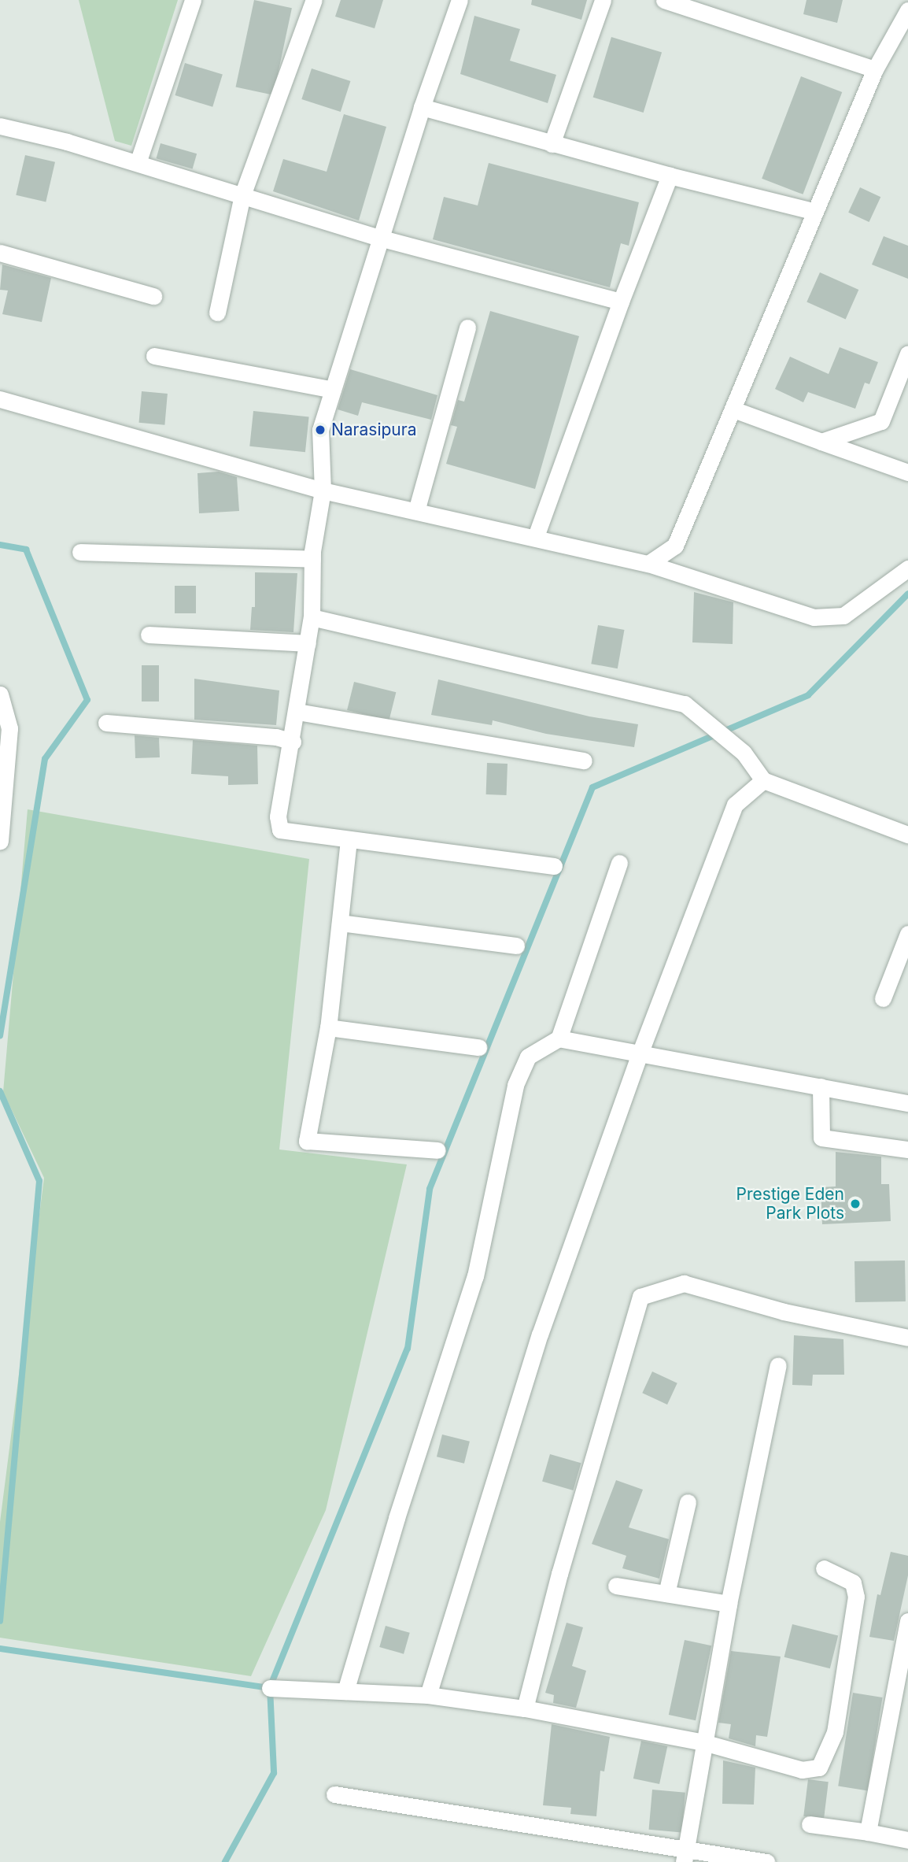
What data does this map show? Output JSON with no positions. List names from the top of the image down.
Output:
{
  "places": ["Narasipura", "Prestige Eden Park Plots"]
}
